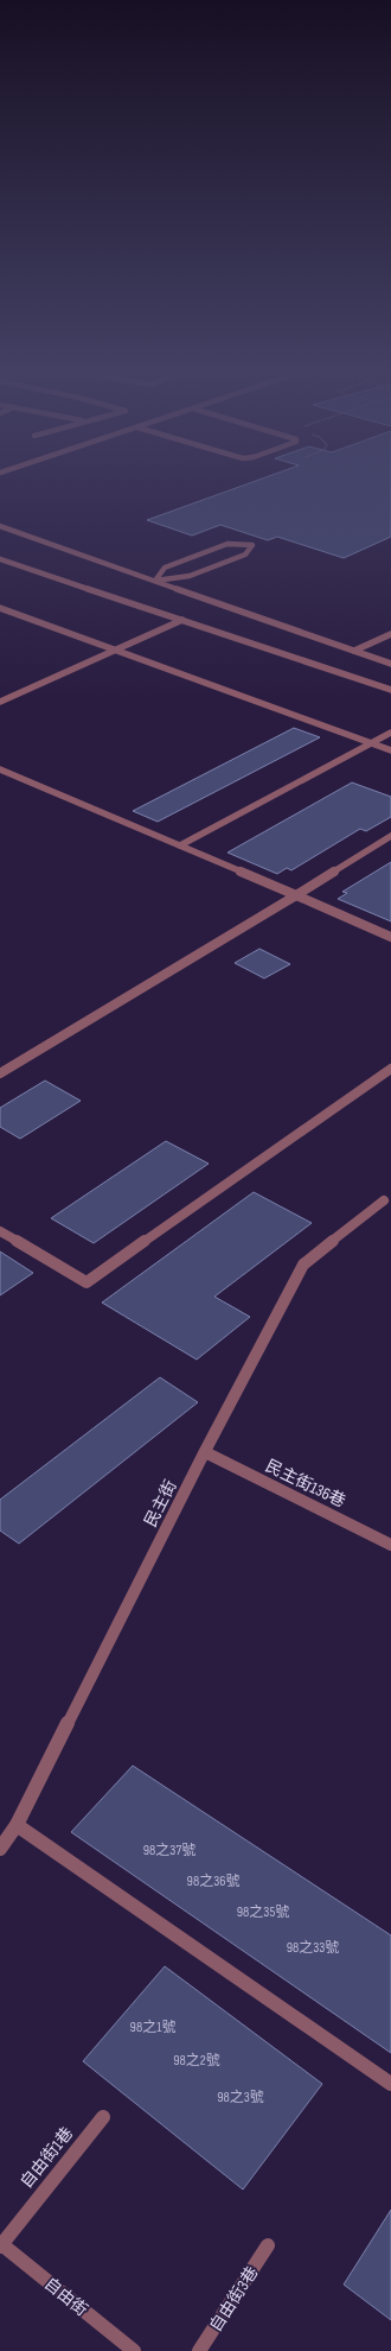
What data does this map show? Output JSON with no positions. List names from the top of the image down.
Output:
{
  "streets": {
    "street": [
      "民主街136巷",
      "民主街",
      "自由街1巷",
      "自由街",
      "自由街3巷"
    ]
  },
  "crossings": [
    ["民主街136巷", "民主街"],
    ["自由街1巷", "自由街"]
  ],
  "house_numbers": [
    "98之37號",
    "98之36號",
    "98之35號",
    "98之33號",
    "98之1號",
    "98之2號",
    "98之3號"
  ]
}
